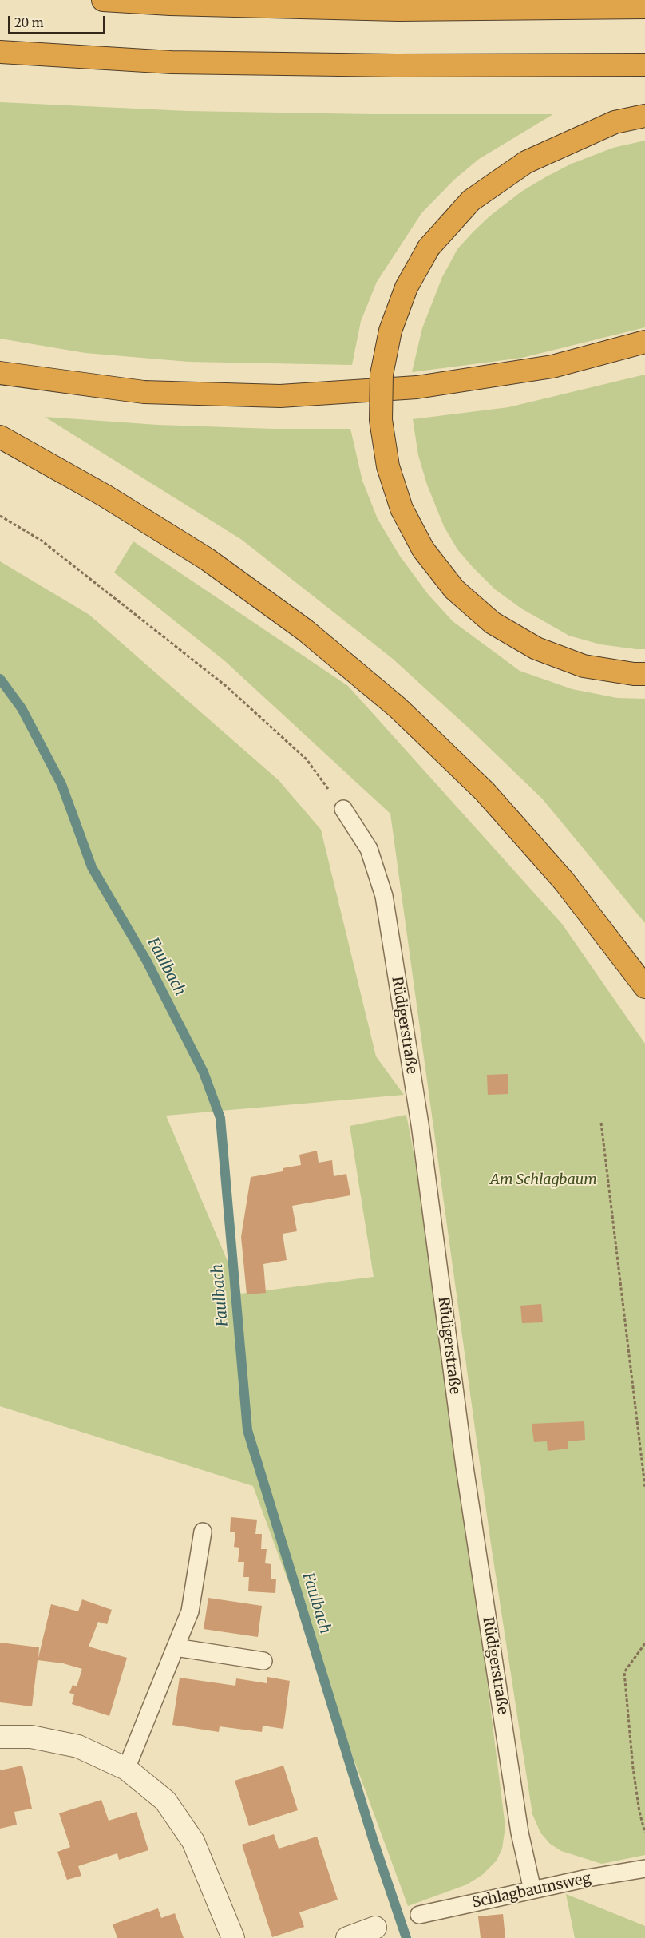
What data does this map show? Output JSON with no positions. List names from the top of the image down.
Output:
{
  "streets": {
    "lane": ["Rüdigerstraße", "Schlagbaumsweg"]
  },
  "crossings": [
    ["Rüdigerstraße", "Schlagbaumsweg"]
  ],
  "water": ["Faulbach"],
  "parks": ["Am Schlagbaum"],
  "scale_bar": "20 m"
}
